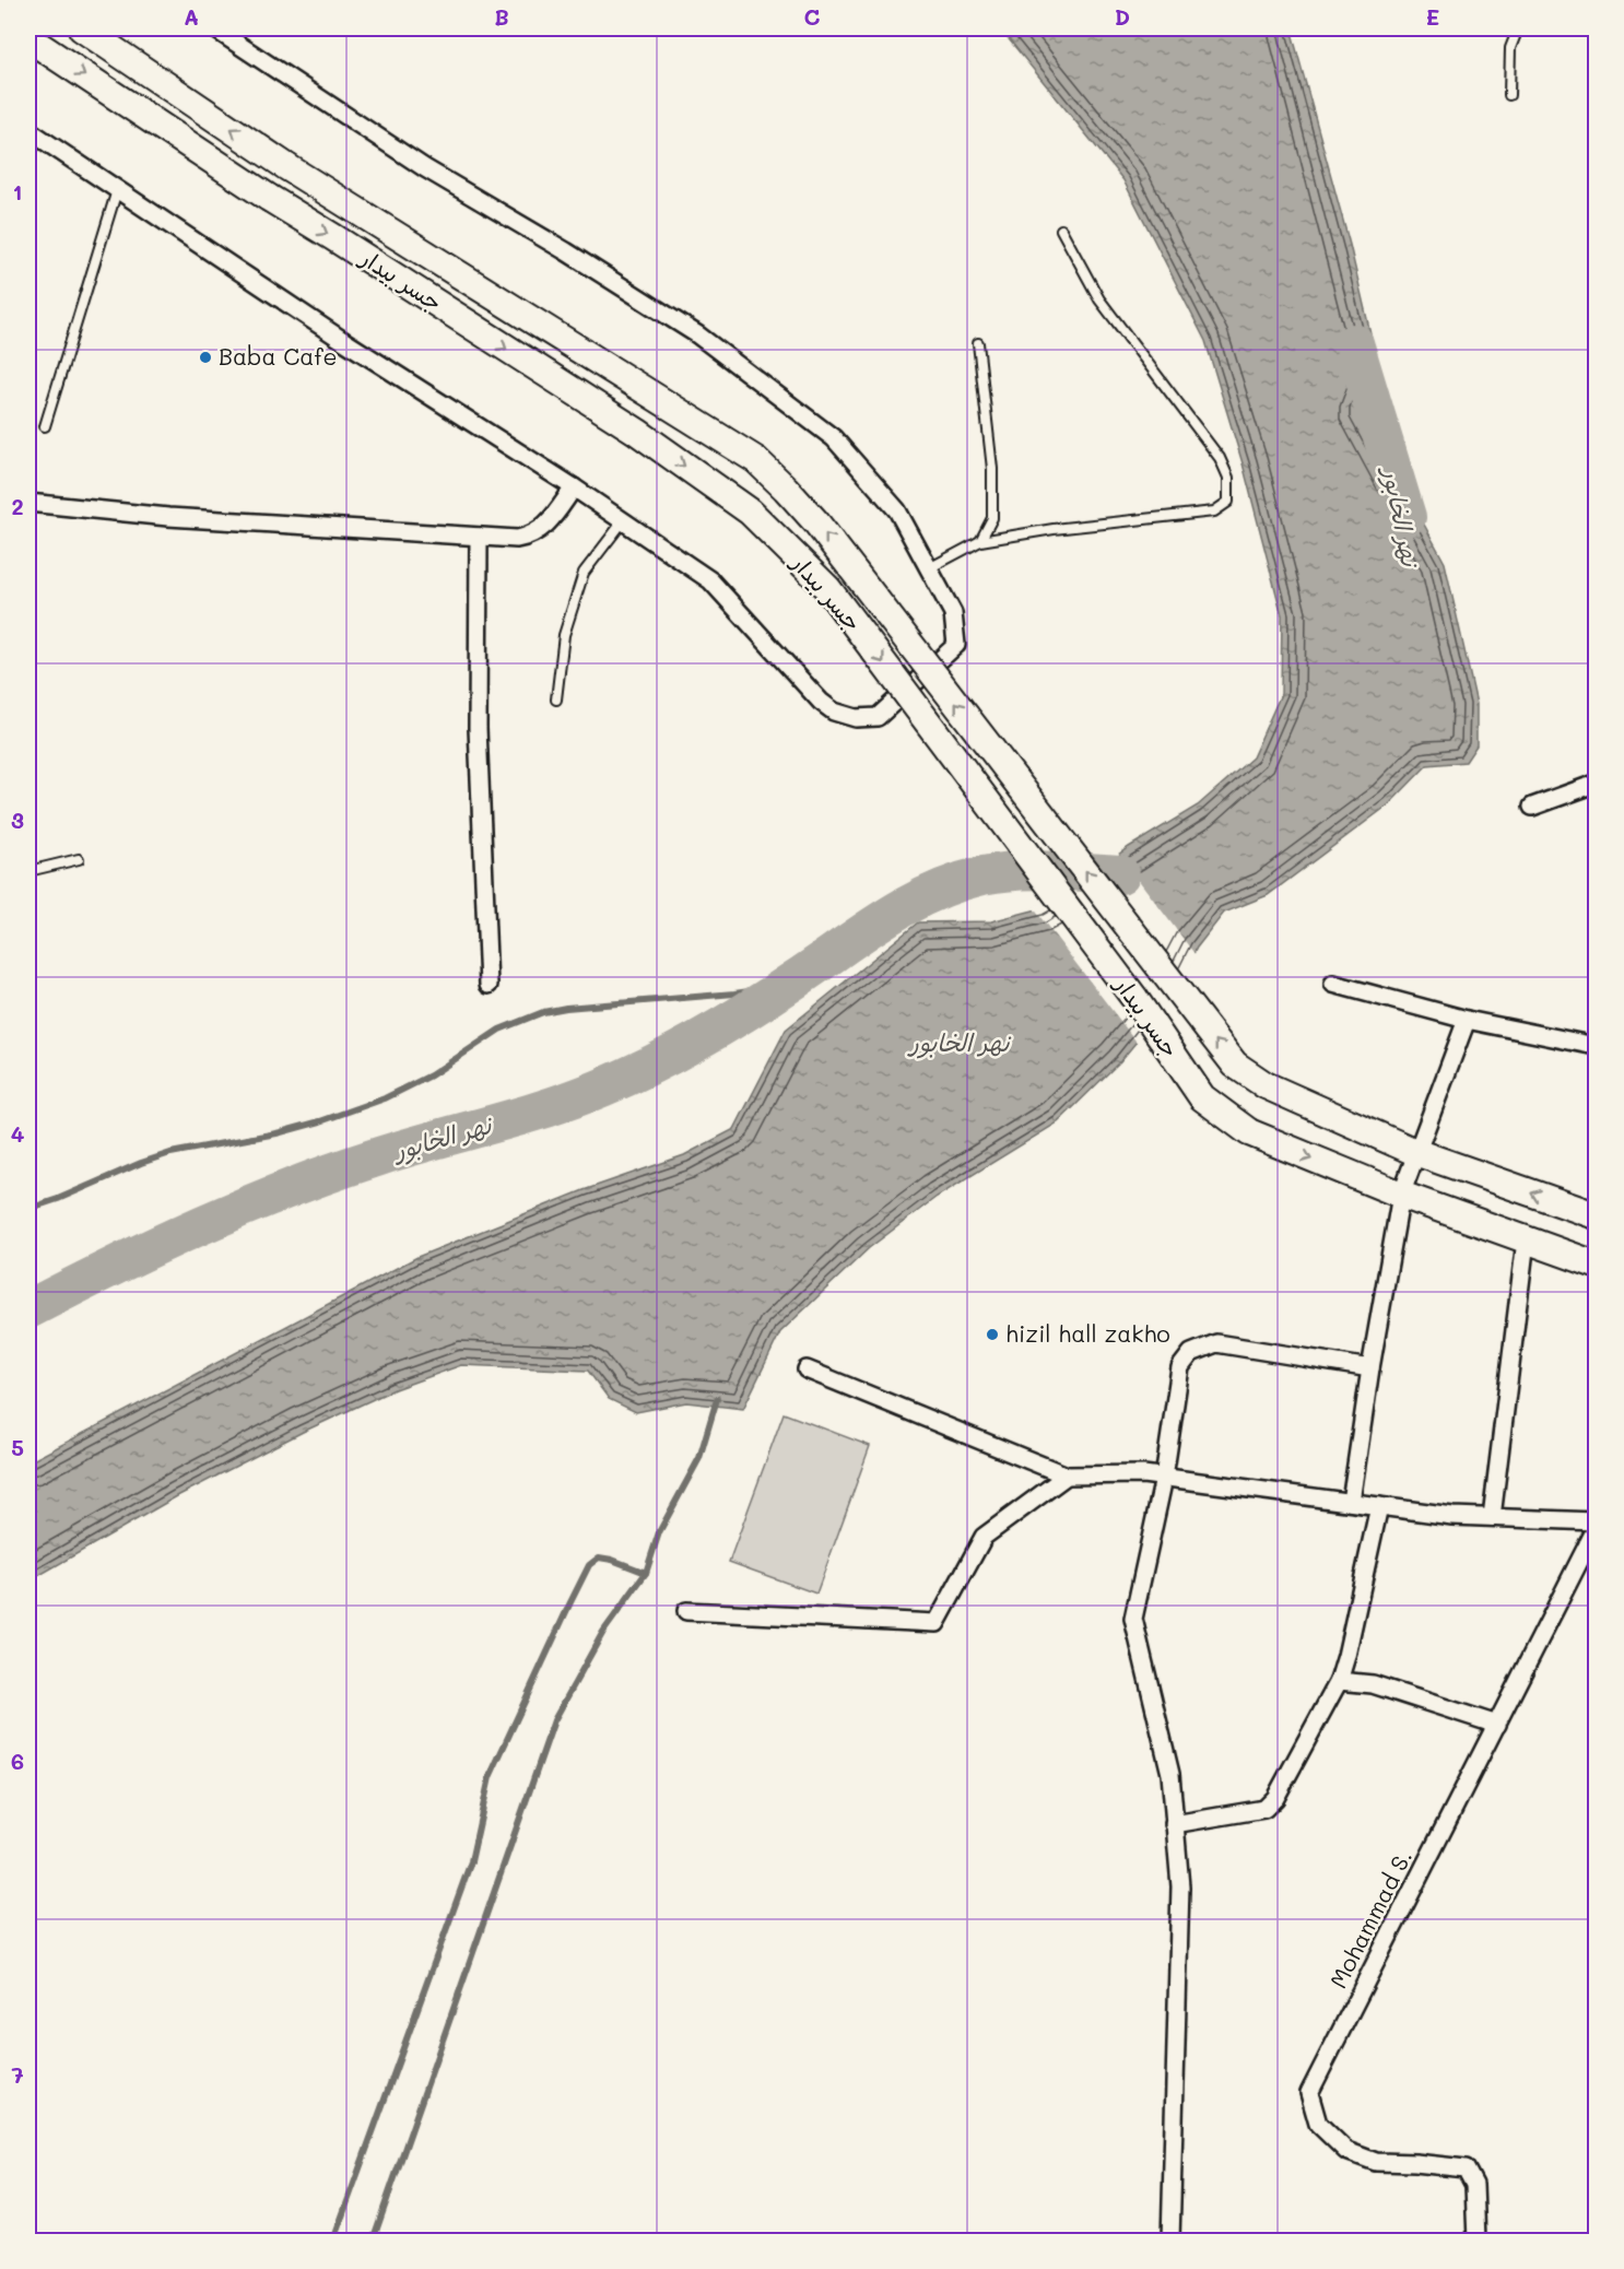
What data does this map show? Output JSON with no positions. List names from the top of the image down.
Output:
{
  "streets": {
    "main road": ["جسر بيدار"],
    "street": ["Mohammad S."]
  },
  "water": ["نهر الخابور"],
  "places": ["Baba Cafe", "hizil hall zakho"],
  "grid": {
    "columns": [
      "A",
      "B",
      "C",
      "D",
      "E"
    ],
    "rows": [
      "1",
      "2",
      "3",
      "4",
      "5",
      "6",
      "7"
    ]
  }
}
